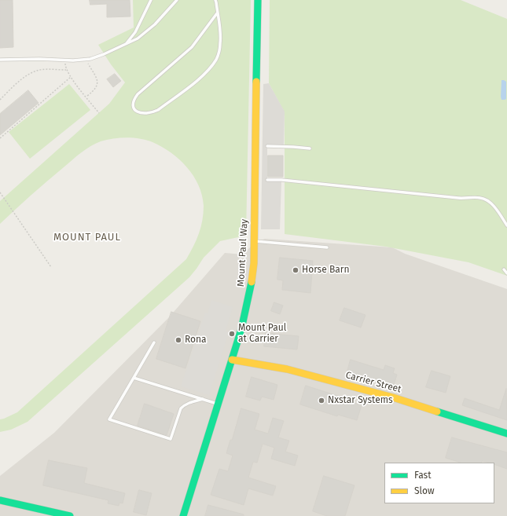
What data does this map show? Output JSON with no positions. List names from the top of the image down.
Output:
{
  "streets": {
    "street": ["Mount Paul Way", "Carrier Street"]
  },
  "crossings": [
    ["Mount Paul Way", "Carrier Street"]
  ],
  "districts": ["MOUNT PAUL"],
  "places": [
    "Horse Barn",
    "Mount Paul at Carrier",
    "Rona",
    "Nxstar Systems"
  ],
  "legend": ["Fast", "Slow"]
}
